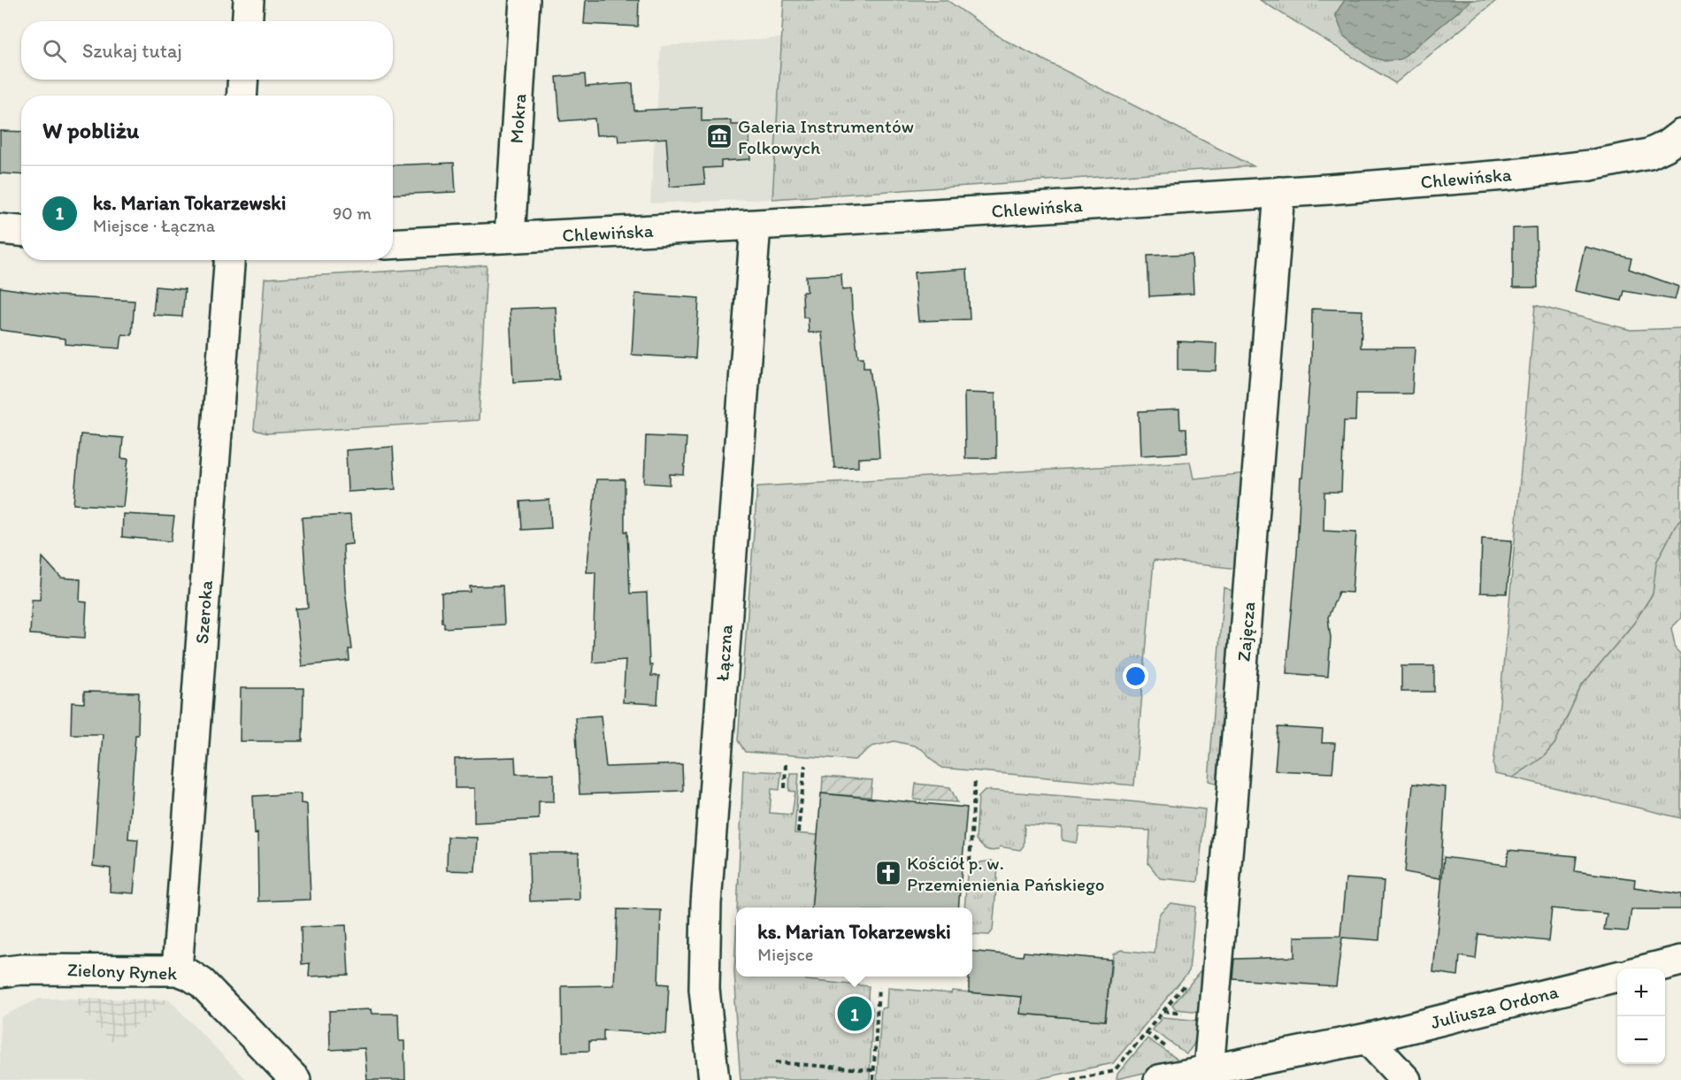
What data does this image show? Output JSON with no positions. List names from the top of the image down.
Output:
{
  "streets": {
    "street": [
      "Mokra",
      "Chlewińska",
      "Szeroka",
      "Zajęcza",
      "Łączna",
      "Zielony Rynek",
      "Juliusza Ordona"
    ]
  },
  "crossings": [
    ["Mokra", "Chlewińska"],
    ["Chlewińska", "Zajęcza"],
    ["Chlewińska", "Łączna"],
    ["Szeroka", "Zielony Rynek"],
    ["Zajęcza", "Juliusza Ordona"]
  ],
  "places": {
    "museum": ["Galeria Instrumentów Folkowych"],
    "church": ["Kościół p. w. Przemienienia Pańskiego"]
  },
  "page": {
    "search": "Szukaj tutaj",
    "heading": "W pobliżu",
    "list": [
      {
        "mark": "1",
        "name": "ks. Marian Tokarzewski",
        "note": "Miejsce · Łączna",
        "value": "90 m"
      }
    ],
    "popup": ["ks. Marian Tokarzewski", "Miejsce"],
    "map_buttons": ["+", "−"],
    "pins": "1"
  }
}
